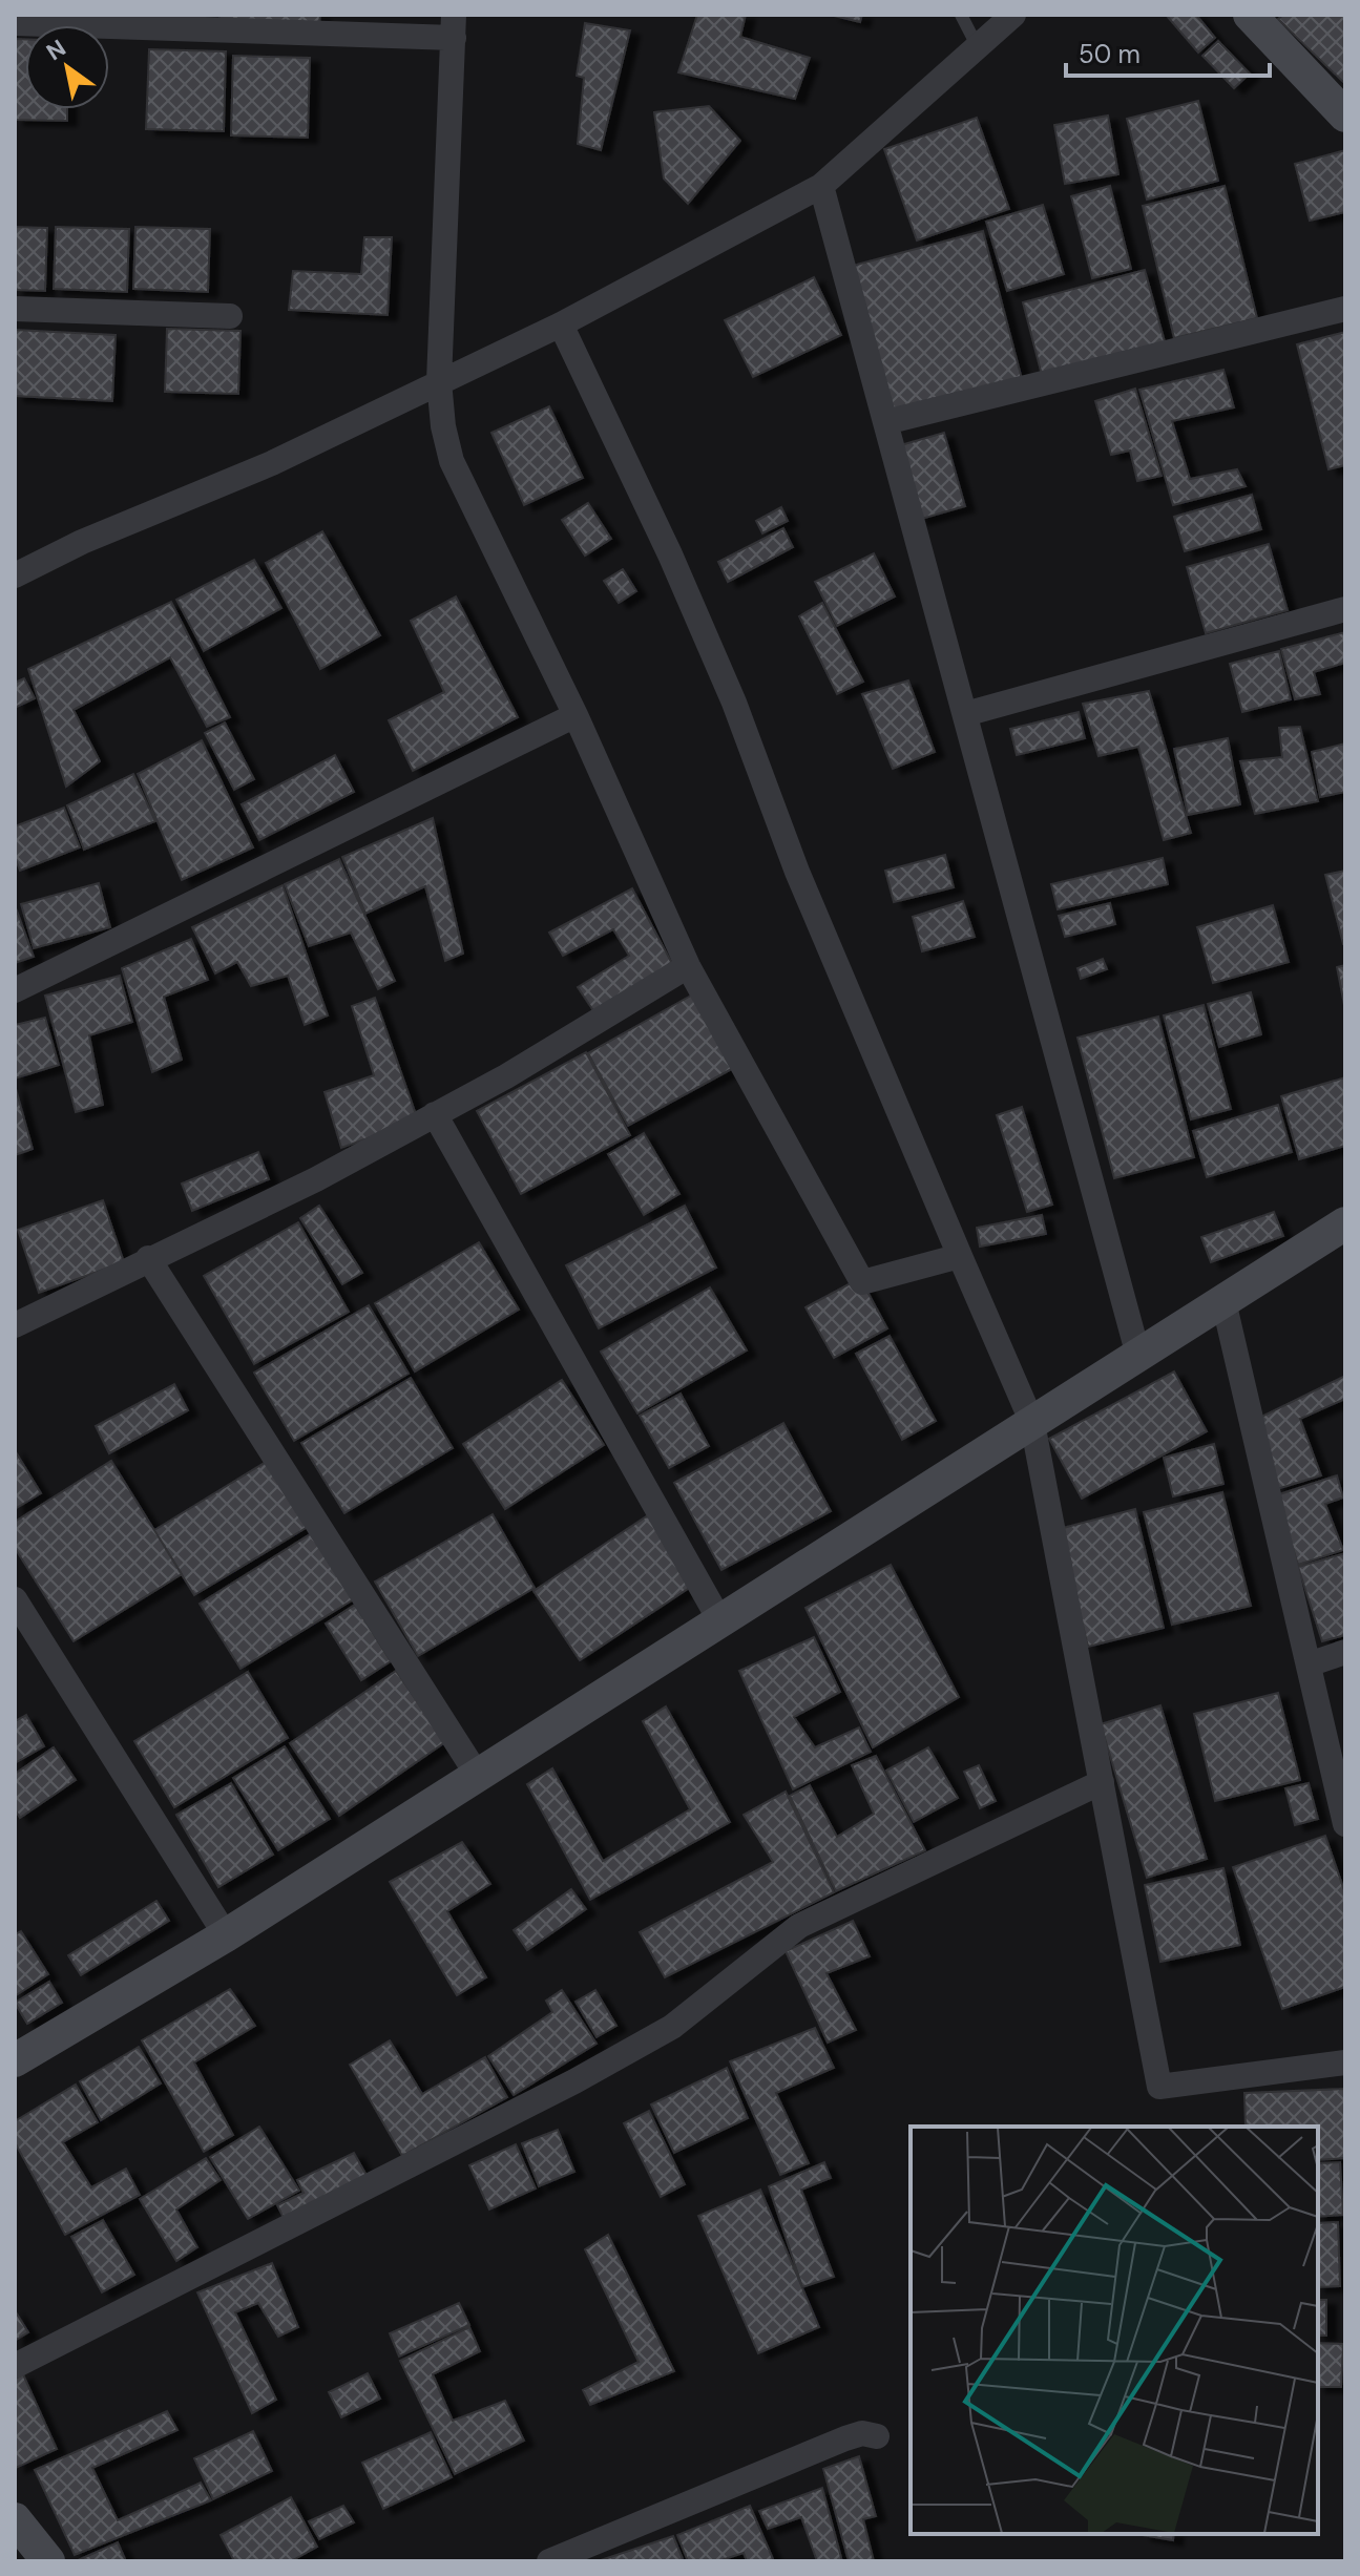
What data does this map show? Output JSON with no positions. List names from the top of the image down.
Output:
{
  "scale_bar": "50 m",
  "north": "top left"
}
